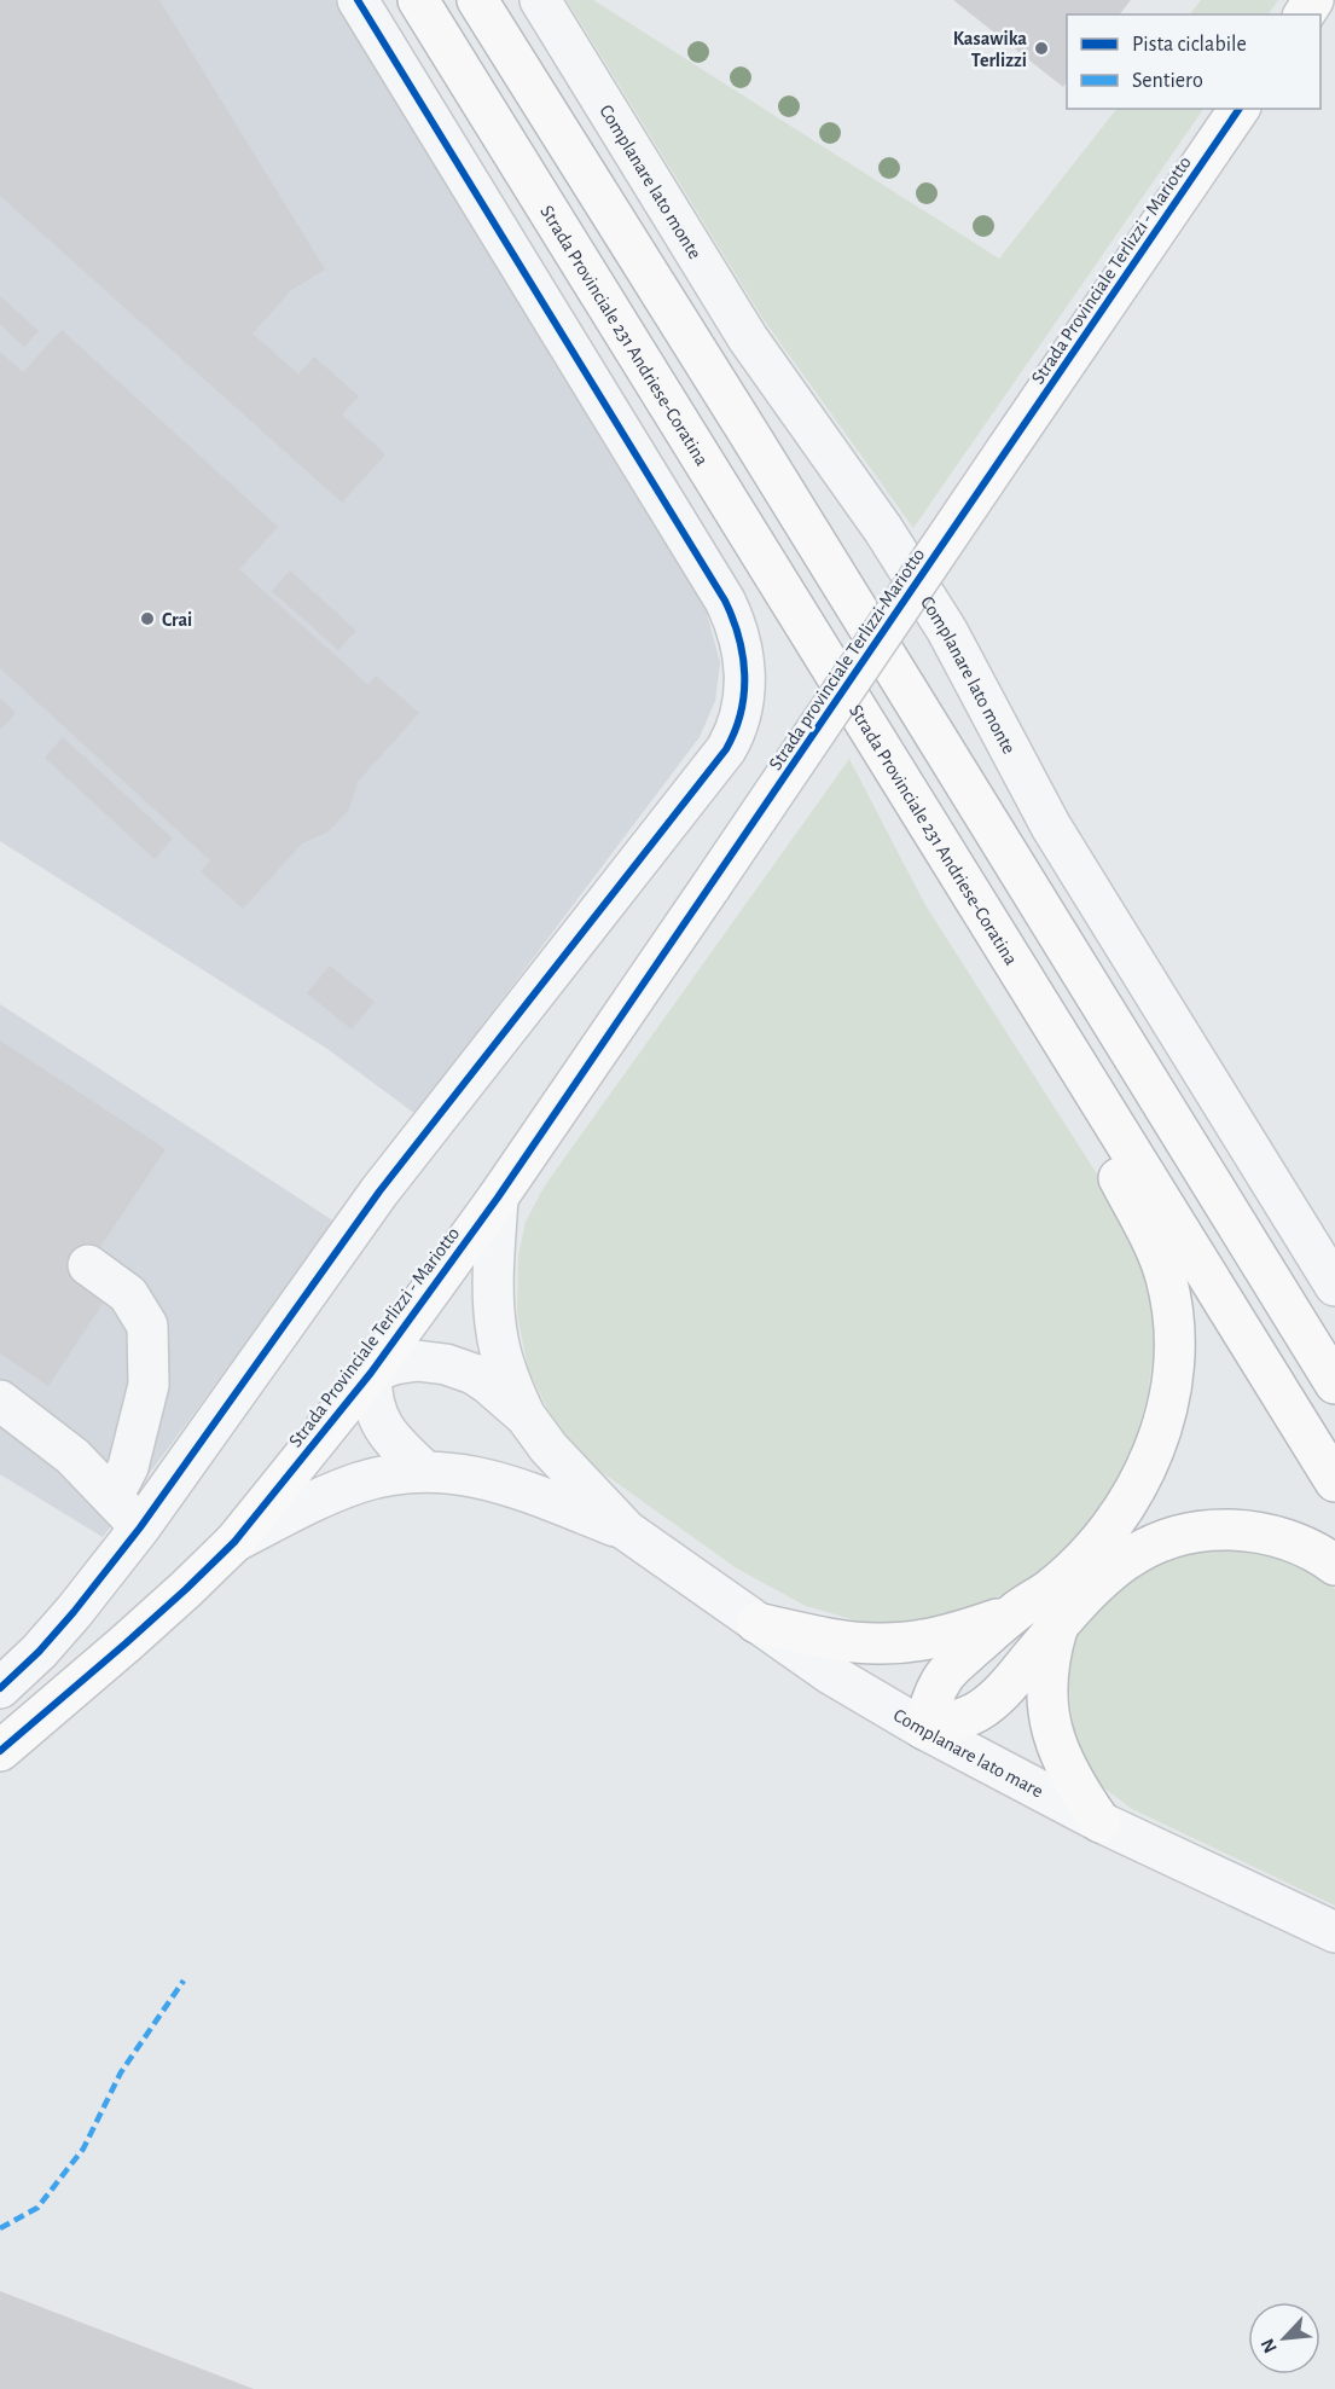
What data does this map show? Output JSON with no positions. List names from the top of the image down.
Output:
{
  "streets": {
    "main road": ["Strada Provinciale Terlizzi - Mariotto", "Strada Provinciale 231 Andriese-Coratina", "Strada provinciale Terlizzi-Mariotto"],
    "street": ["Complanare lato monte", "Complanare lato mare"]
  },
  "crossings": [
    ["Strada Provinciale Terlizzi - Mariotto", "Strada provinciale Terlizzi-Mariotto"]
  ],
  "places": ["Kasawika Terlizzi", "Crai"],
  "legend": ["Pista ciclabile", "Sentiero"],
  "north": "bottom left"
}
